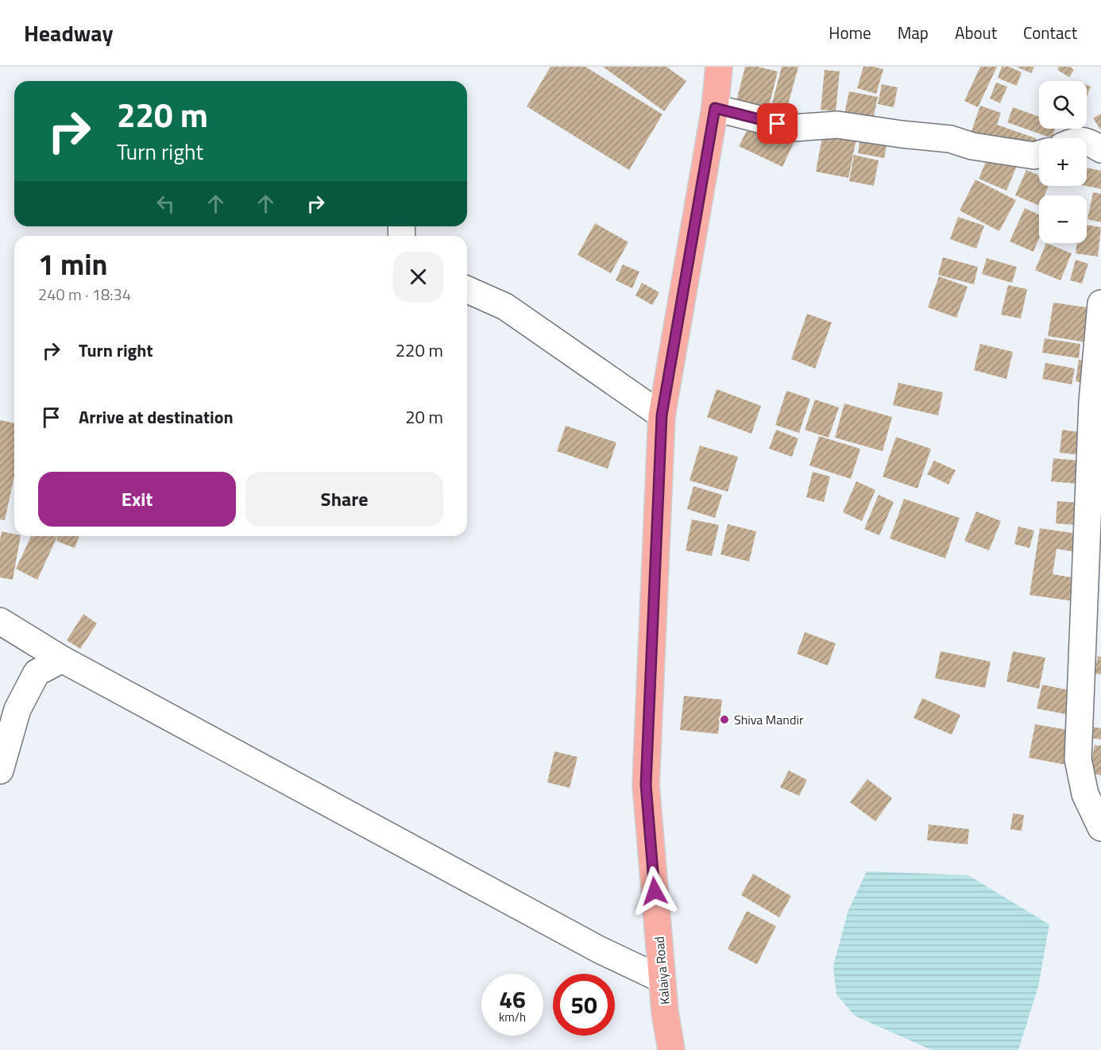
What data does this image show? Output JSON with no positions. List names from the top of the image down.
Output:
{
  "streets": {
    "main road": ["Kalaiya Road"]
  },
  "places": ["Shiva Mandir"],
  "page": {
    "header": "Headway",
    "nav": [
      "Home",
      "Map",
      "About",
      "Contact"
    ],
    "map_buttons": ["+", "−"],
    "turn": ["220 m", "Turn right"],
    "heading": ["1 min", "240 m · 18:34"],
    "list": [
      {
        "name": "Turn right",
        "value": "220 m"
      },
      {
        "name": "Arrive at destination",
        "value": "20 m"
      }
    ],
    "buttons": ["Exit", "Share"],
    "speed": "46 km/h",
    "limit": "50"
  }
}
